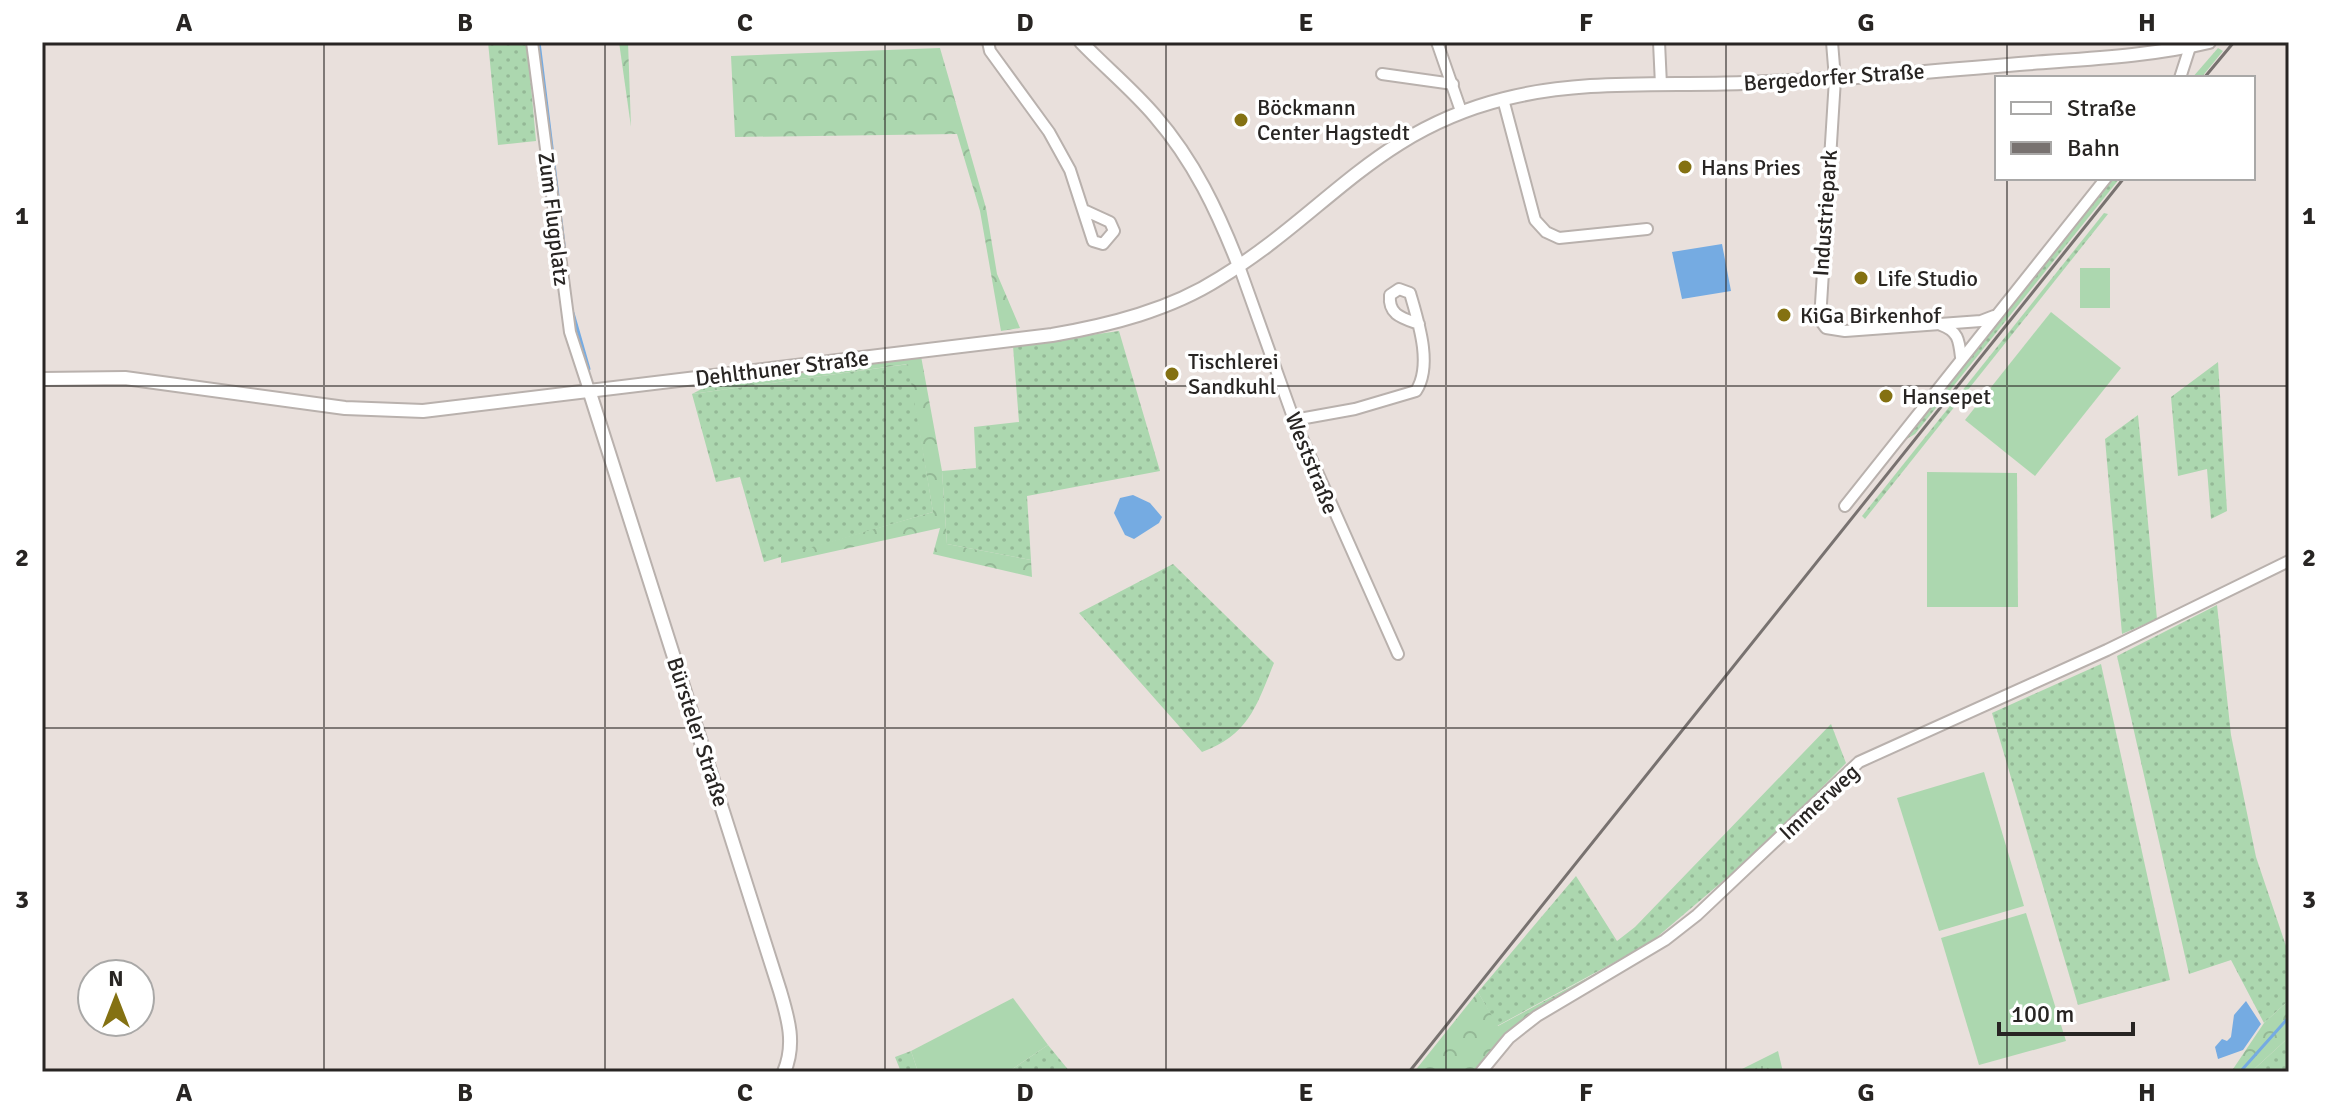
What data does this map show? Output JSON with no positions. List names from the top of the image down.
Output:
{
  "streets": {
    "street": [
      "Bergedorfer Straße",
      "Industriepark",
      "Zum Flugplatz",
      "Dehlthuner Straße",
      "Weststraße",
      "Bürsteler Straße",
      "Immerweg"
    ]
  },
  "crossings": [
    ["Bergedorfer Straße", "Industriepark"],
    ["Bergedorfer Straße", "Dehlthuner Straße"],
    ["Zum Flugplatz", "Dehlthuner Straße"],
    ["Zum Flugplatz", "Bürsteler Straße"],
    ["Dehlthuner Straße", "Weststraße"],
    ["Dehlthuner Straße", "Bürsteler Straße"]
  ],
  "places": [
    "Böckmann Center Hagstedt",
    "Hans Pries",
    "Life Studio",
    "KiGa Birkenhof",
    "Tischlerei Sandkuhl",
    "Hansepet"
  ],
  "legend": ["Straße", "Bahn"],
  "scale_bar": "100 m",
  "north": "top",
  "grid": {
    "columns": [
      "A",
      "B",
      "C",
      "D",
      "E",
      "F",
      "G",
      "H"
    ],
    "rows": ["1", "2", "3"]
  }
}
